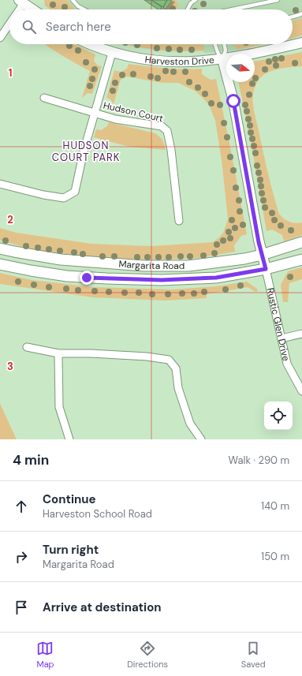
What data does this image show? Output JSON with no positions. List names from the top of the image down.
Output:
{
  "streets": {
    "main road": ["Margarita Road"],
    "street": ["Harveston Drive", "Hudson Court", "Rustic Glen Drive"]
  },
  "crossings": [
    ["Harveston Drive", "Rustic Glen Drive"],
    ["Margarita Road", "Rustic Glen Drive"]
  ],
  "districts": ["HUDSON COURT PARK"],
  "north": "right",
  "page": {
    "search": "Search here",
    "heading": ["4 min", "Walk · 290 m"],
    "list": [
      ["Continue", "Harveston School Road", "140 m"],
      ["Turn right", "Margarita Road", "150 m"],
      "Arrive at destination"
    ],
    "nav": ["Map", "Directions", "Saved"]
  },
  "grid": {
    "rows": ["1", "2", "3"]
  }
}
